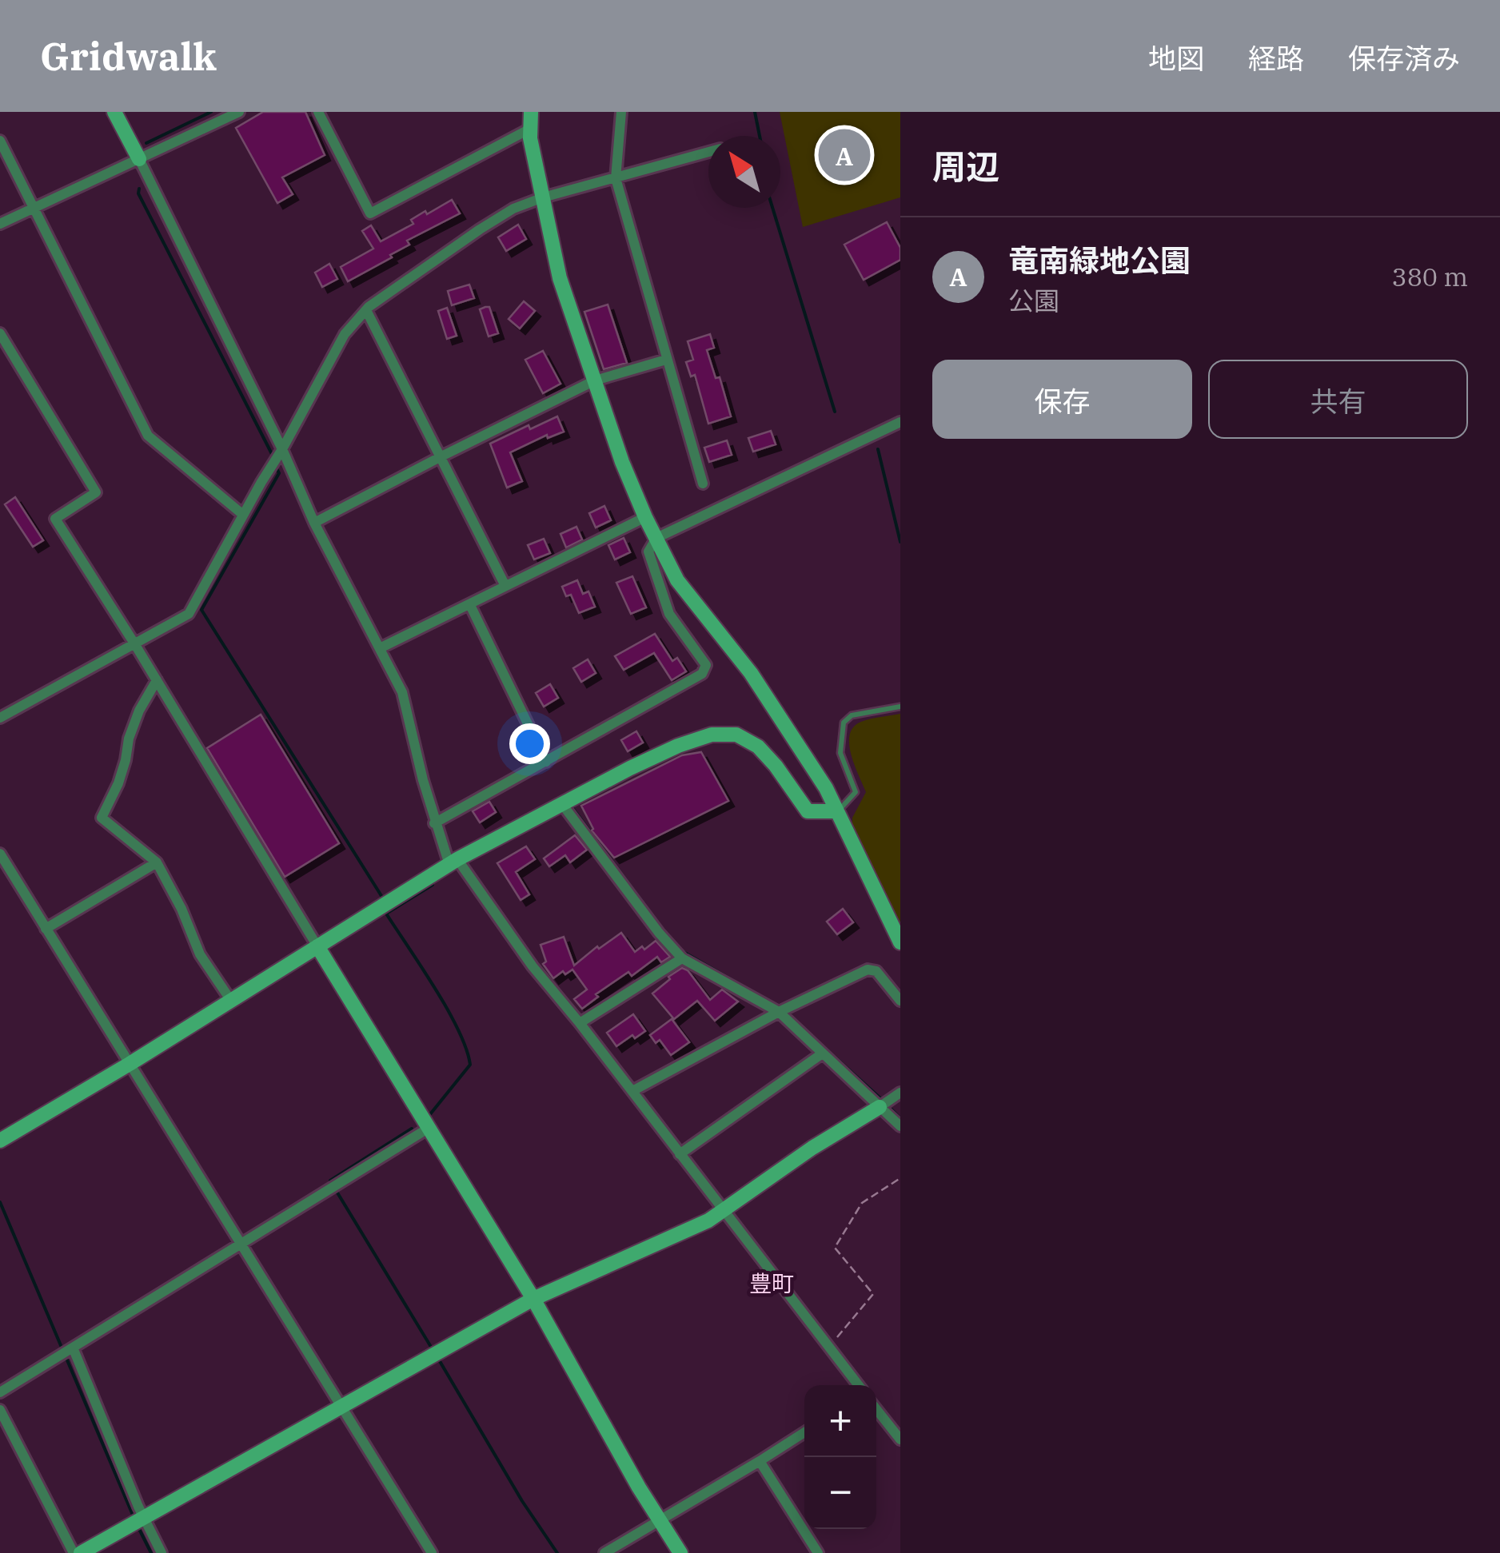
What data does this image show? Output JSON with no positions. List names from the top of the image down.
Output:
{
  "districts": ["豊町"],
  "north": "top left",
  "page": {
    "header": "Gridwalk",
    "nav": ["地図", "経路", "保存済み"],
    "heading": "周辺",
    "pins": "A",
    "list": [
      {
        "mark": "A",
        "name": "竜南緑地公園",
        "note": "公園",
        "value": "380 m"
      }
    ],
    "buttons": ["保存", "共有"],
    "map_buttons": ["+", "−"]
  }
}
